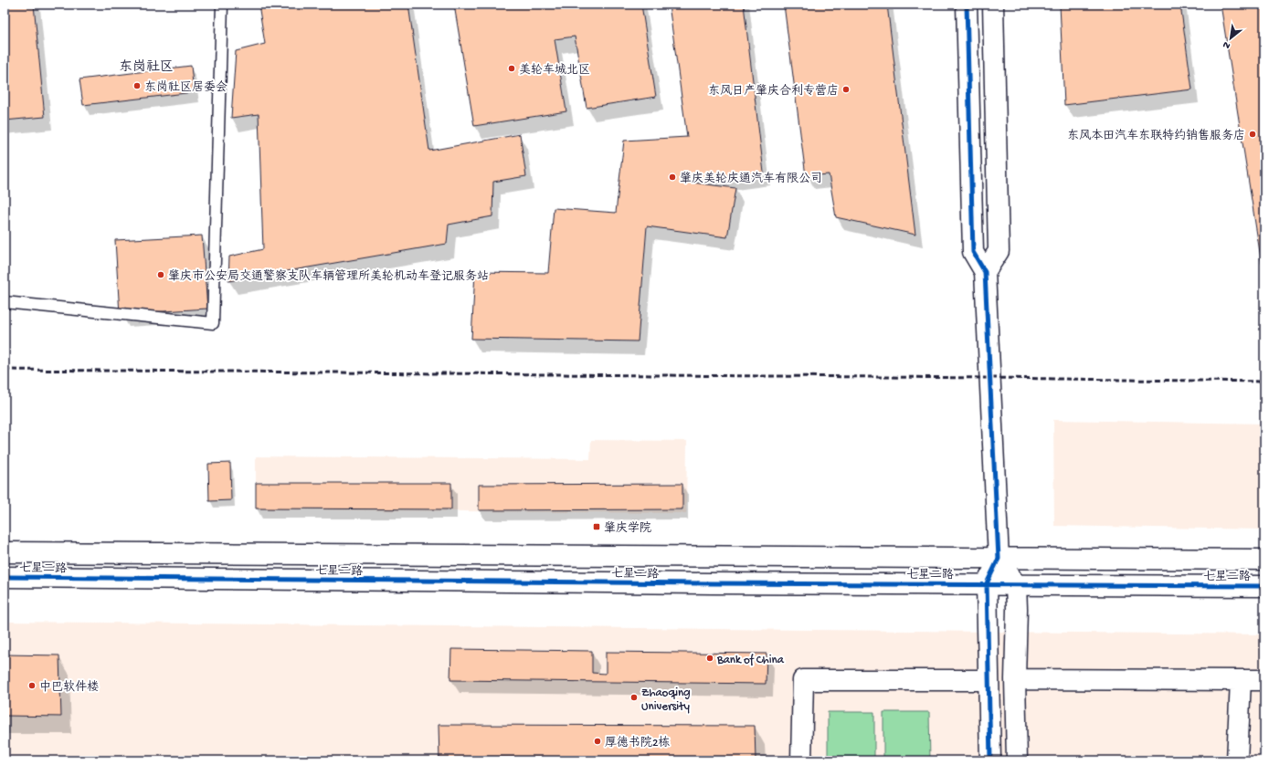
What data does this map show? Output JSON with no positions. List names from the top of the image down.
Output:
{
  "streets": {
    "street": ["七星二路"]
  },
  "districts": ["东岗社区"],
  "places": {
    "other": [
      "美轮车城北区",
      "东岗社区居委会",
      "东风日产肇庆合利专营店",
      "东风本田汽车东联特约销售服务店",
      "肇庆美轮庆通汽车有限公司",
      "肇庆市公安局交通警察支队车辆管理所美轮机动车登记服务站",
      "Bank of China",
      "中巴软件楼",
      "Zhaoqing University",
      "厚德书院2栋"
    ],
    "transit": ["肇庆学院"]
  },
  "north": "bottom left"
}
